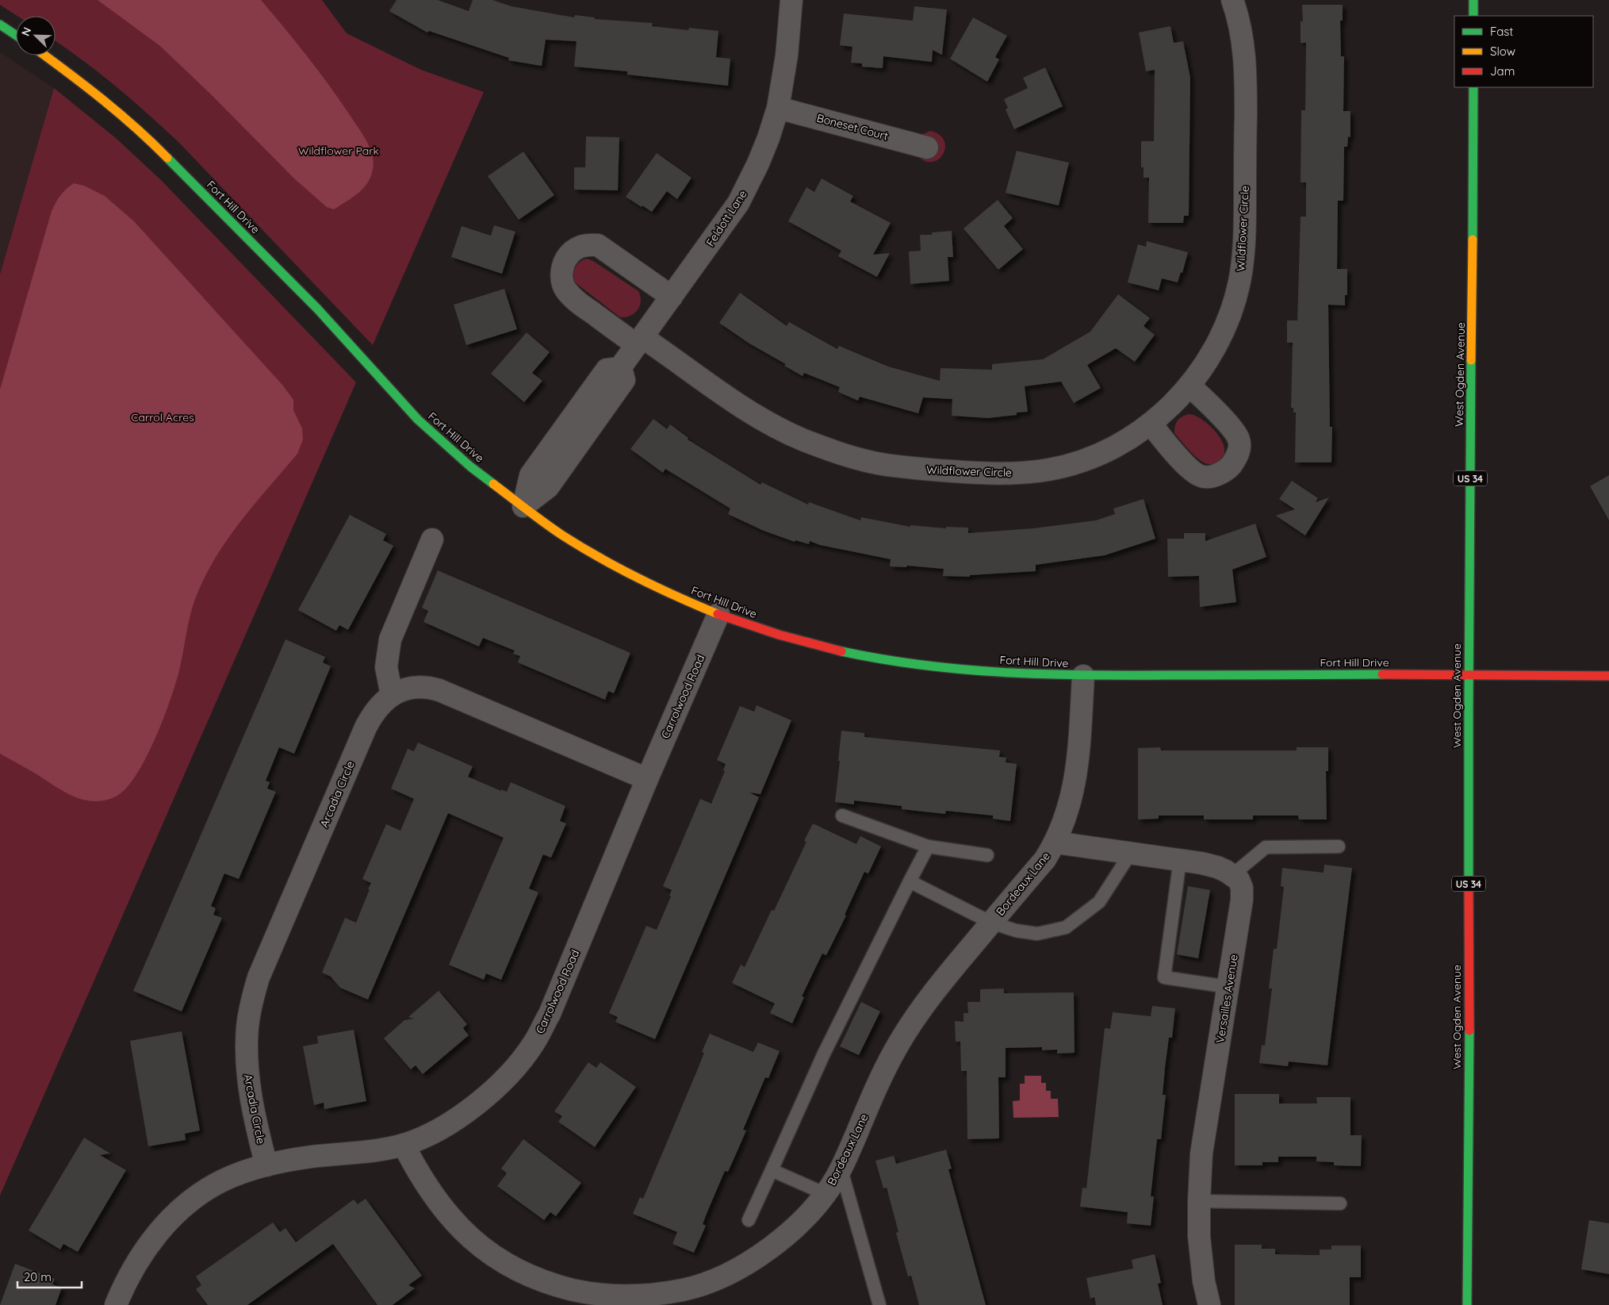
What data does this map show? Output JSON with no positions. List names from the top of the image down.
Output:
{
  "streets": {
    "street": [
      "Boneset Court",
      "Fort Hill Drive",
      "Feldott Lane",
      "Wildflower Circle",
      "West Ogden Avenue",
      "US 34",
      "Carrolwood Road",
      "Arcadia Circle",
      "Bordeaux Lane",
      "Versailles Avenue"
    ]
  },
  "crossings": [
    ["Boneset Court", "Feldott Lane"],
    ["Fort Hill Drive", "Feldott Lane"],
    ["Fort Hill Drive", "West Ogden Avenue"],
    ["Fort Hill Drive", "Carrolwood Road"],
    ["Fort Hill Drive", "Bordeaux Lane"],
    ["Feldott Lane", "Wildflower Circle"],
    ["Carrolwood Road", "Arcadia Circle"],
    ["Carrolwood Road", "Bordeaux Lane"]
  ],
  "parks": ["Wildflower Park", "Carrol Acres"],
  "legend": ["Fast", "Slow", "Jam"],
  "scale_bar": "20 m",
  "north": "top left"
}
